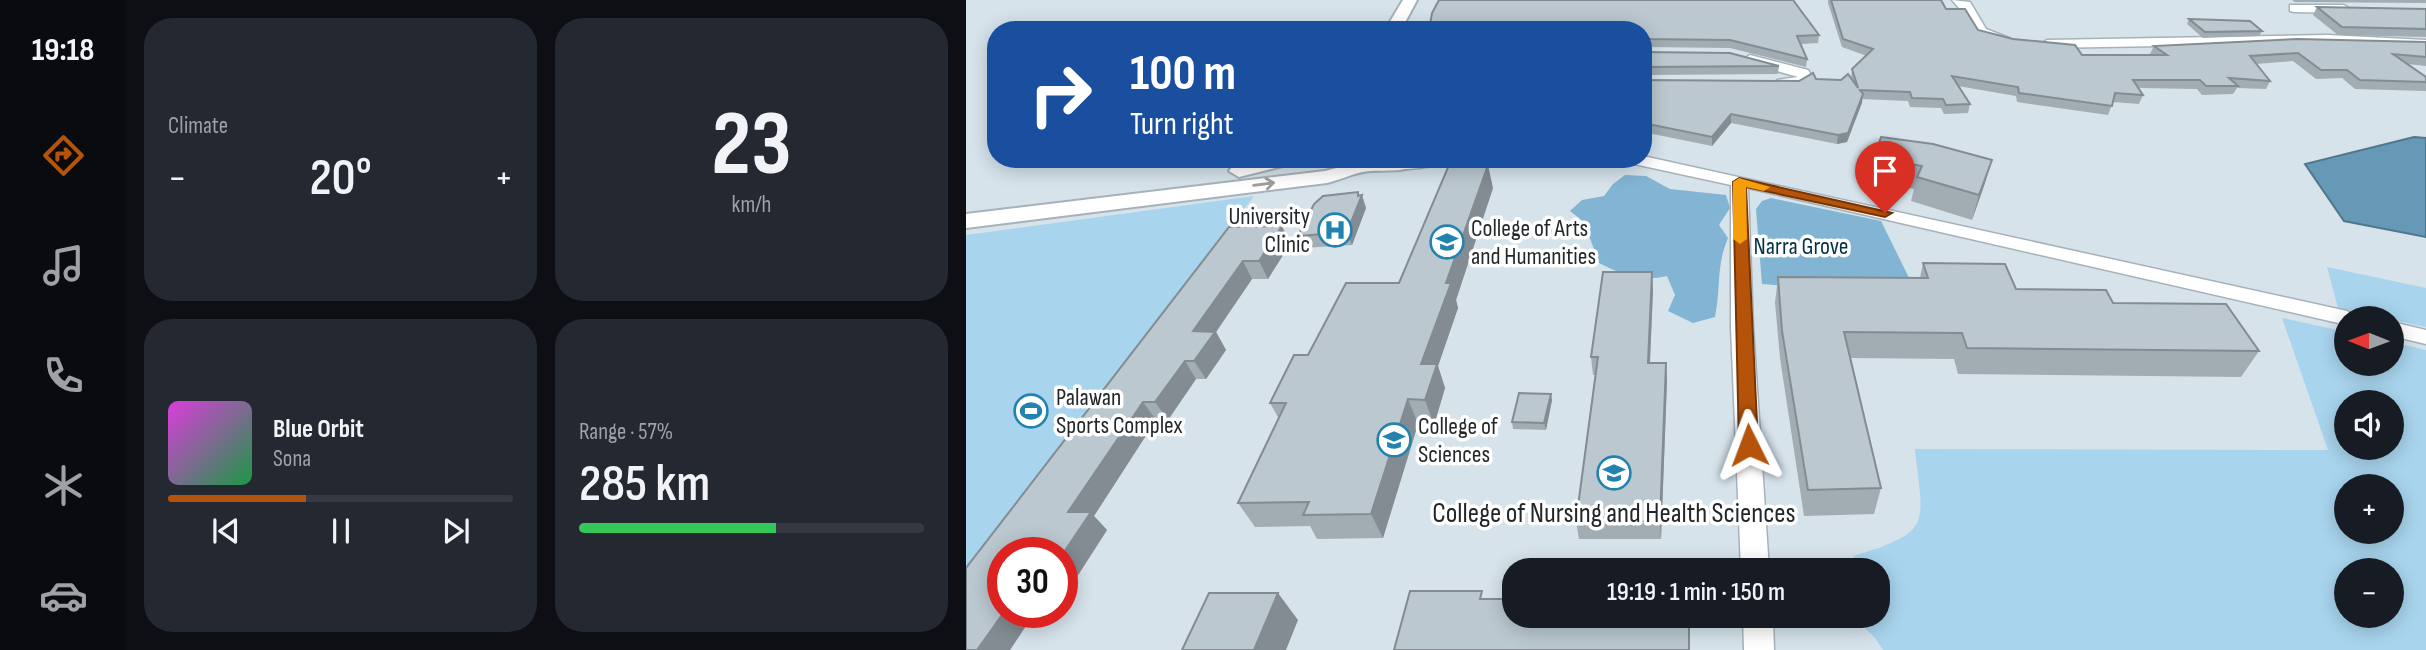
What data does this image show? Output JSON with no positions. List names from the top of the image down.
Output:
{
  "parks": ["Narra Grove"],
  "places": {
    "hospital": ["University Clinic"],
    "school or university": ["College of Arts and Humanities", "College of Sciences", "College of Nursing and Health Sciences"],
    "sports": ["Palawan Sports Complex"]
  },
  "north": "left",
  "page": {
    "tabs": "19:18",
    "tile": [
      "Climate",
      ["23", "km/h"],
      ["Range · 57%", "285 km"]
    ],
    "turn": ["100 m", "Turn right"],
    "heat": ["−", "20°", "+"],
    "map_buttons": ["+", "−"],
    "song": ["Blue Orbit", "Sona"],
    "limit": "30",
    "trip": "19:19 · 1 min · 150 m"
  }
}
